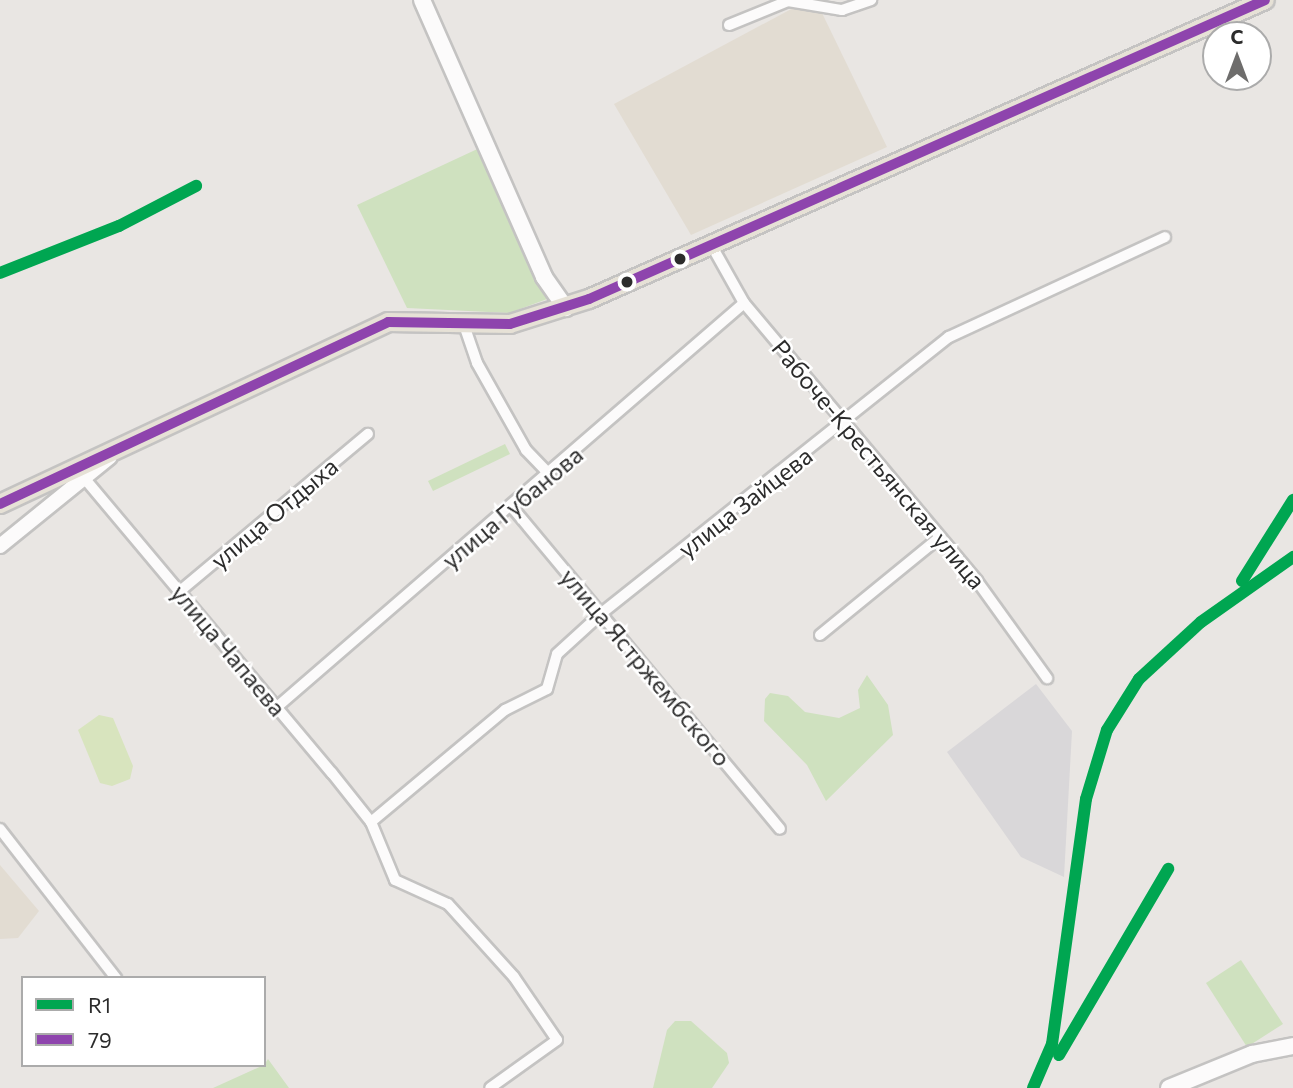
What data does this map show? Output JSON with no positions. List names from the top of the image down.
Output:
{
  "streets": {
    "street": [
      "Рабоче-Крестьянская улица",
      "улица Зайцева",
      "улица Губанова",
      "улица Отдыха",
      "улица Чапаева",
      "улица Ястржембского"
    ]
  },
  "crossings": [
    ["Рабоче-Крестьянская улица", "улица Зайцева"],
    ["Рабоче-Крестьянская улица", "улица Губанова"],
    ["улица Зайцева", "улица Чапаева"],
    ["улица Зайцева", "улица Ястржембского"],
    ["улица Губанова", "улица Чапаева"],
    ["улица Губанова", "улица Ястржембского"],
    ["улица Отдыха", "улица Чапаева"]
  ],
  "lines": ["transit line 79", "transit line R1"],
  "legend": ["R1", "79"],
  "north": "top"
}
